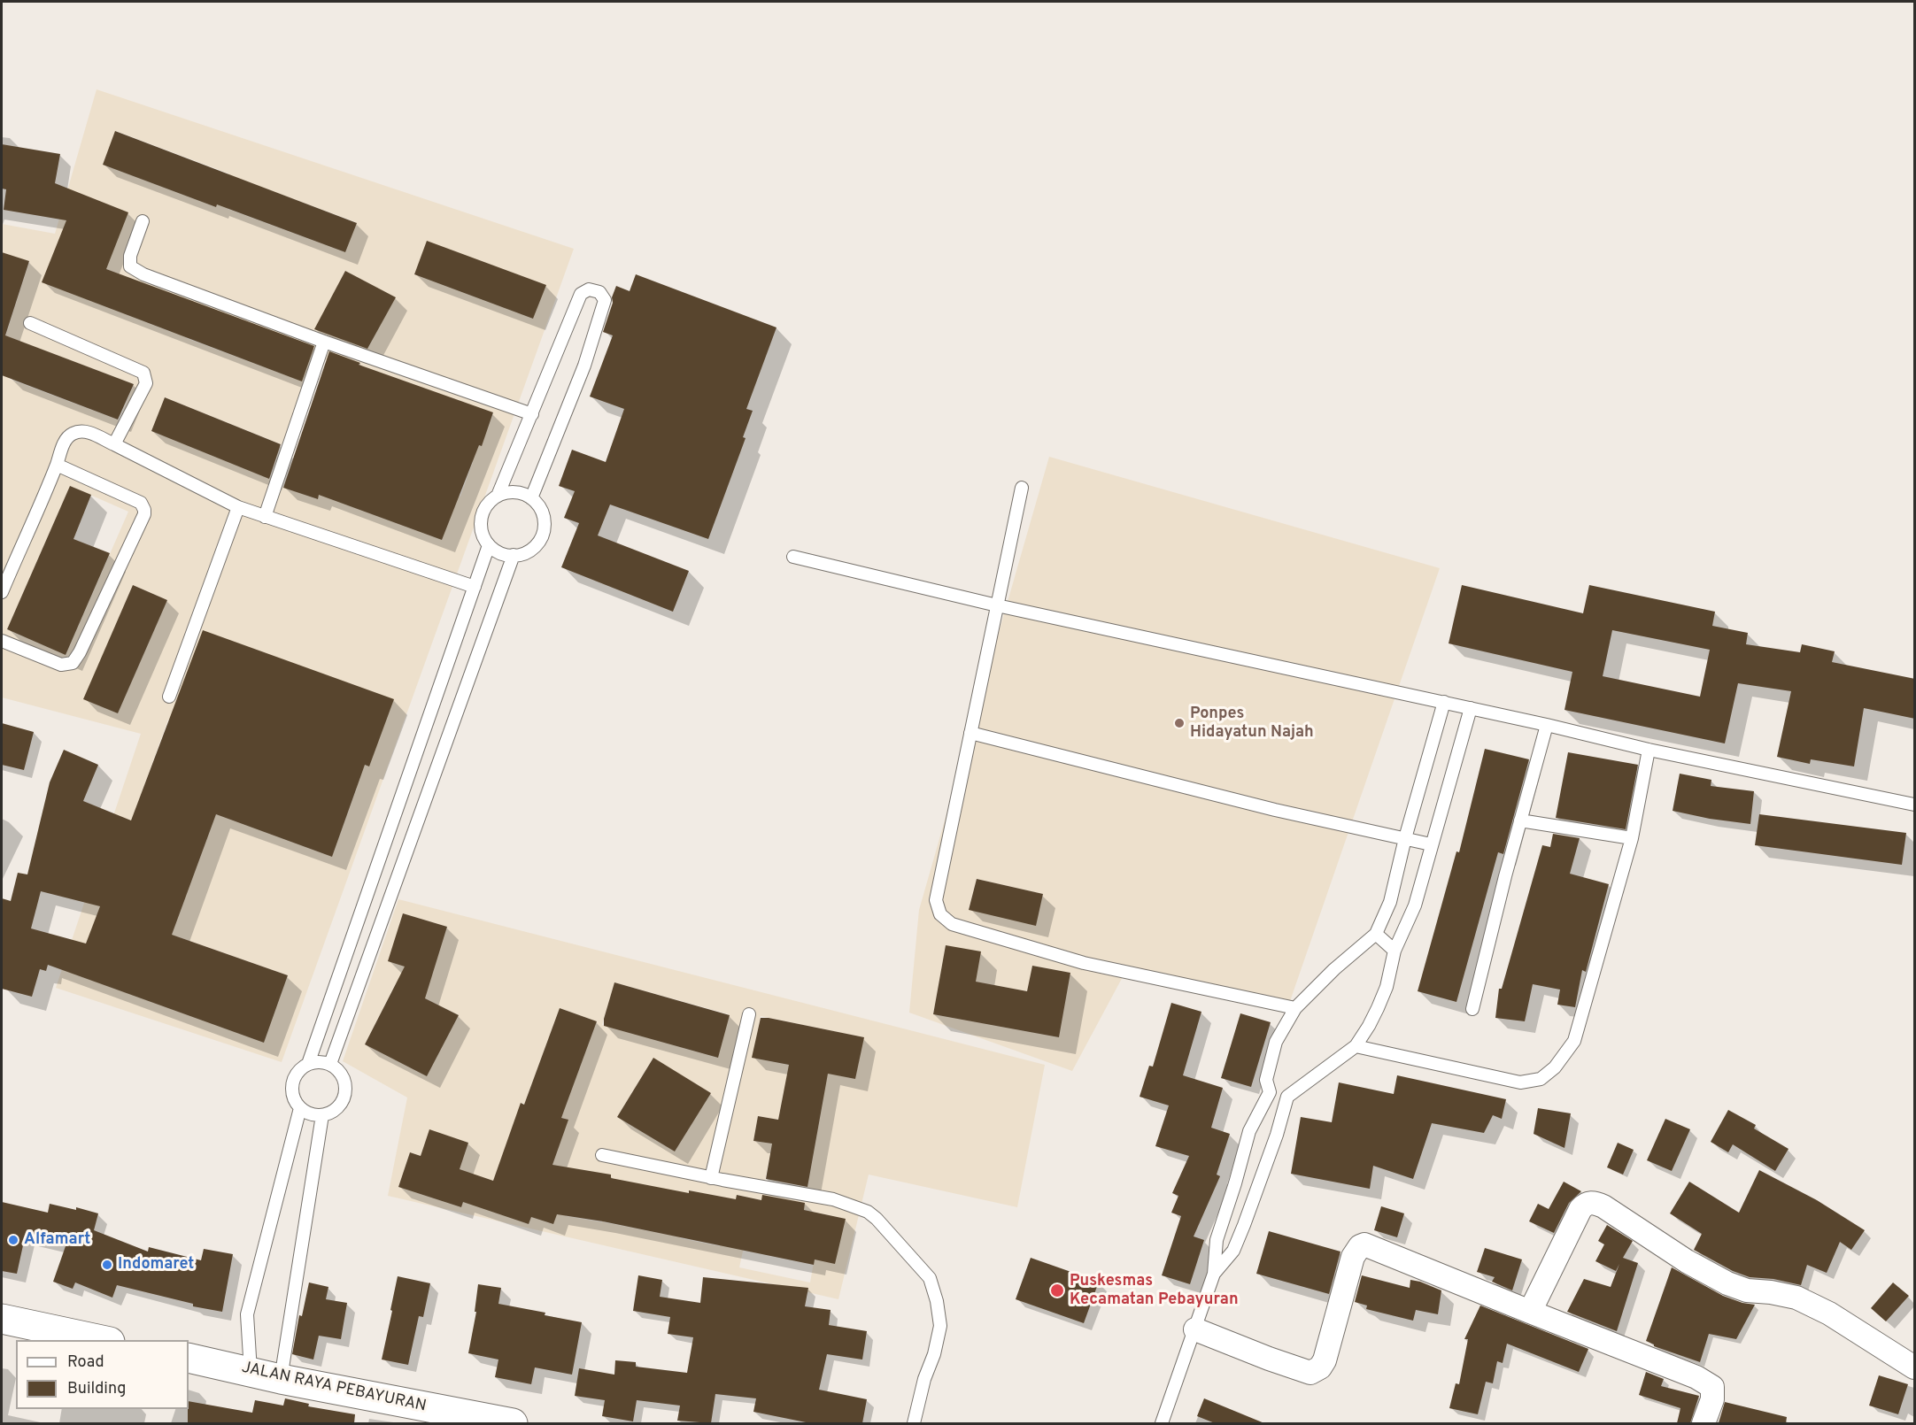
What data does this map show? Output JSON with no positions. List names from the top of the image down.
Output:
{
  "streets": {
    "main road": ["JALAN RAYA PEBAYURAN"]
  },
  "places": [
    "Ponpes Hidayatun Najah",
    "Alfamart",
    "Indomaret",
    "Puskesmas Kecamatan Pebayuran"
  ],
  "legend": ["Road", "Building"]
}
